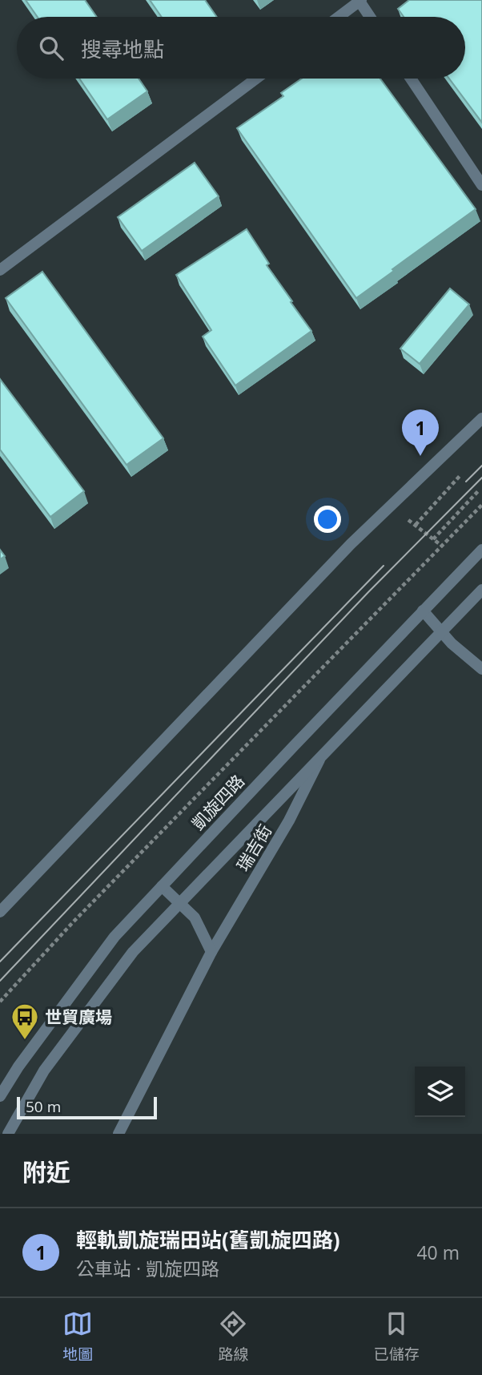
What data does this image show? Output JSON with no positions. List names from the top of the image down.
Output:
{
  "streets": {
    "street": ["凱旋四路", "瑞吉街"]
  },
  "places": {
    "bus stop": ["世貿廣場"]
  },
  "scale_bar": "50 m",
  "page": {
    "search": "搜尋地點",
    "pins": "1",
    "scale": "50 m",
    "heading": "附近",
    "list": [
      {
        "mark": "1",
        "name": "輕軌凱旋瑞田站(舊凱旋四路)",
        "note": "公車站 · 凱旋四路",
        "value": "40 m"
      }
    ],
    "nav": ["地圖", "路線", "已儲存"]
  }
}
